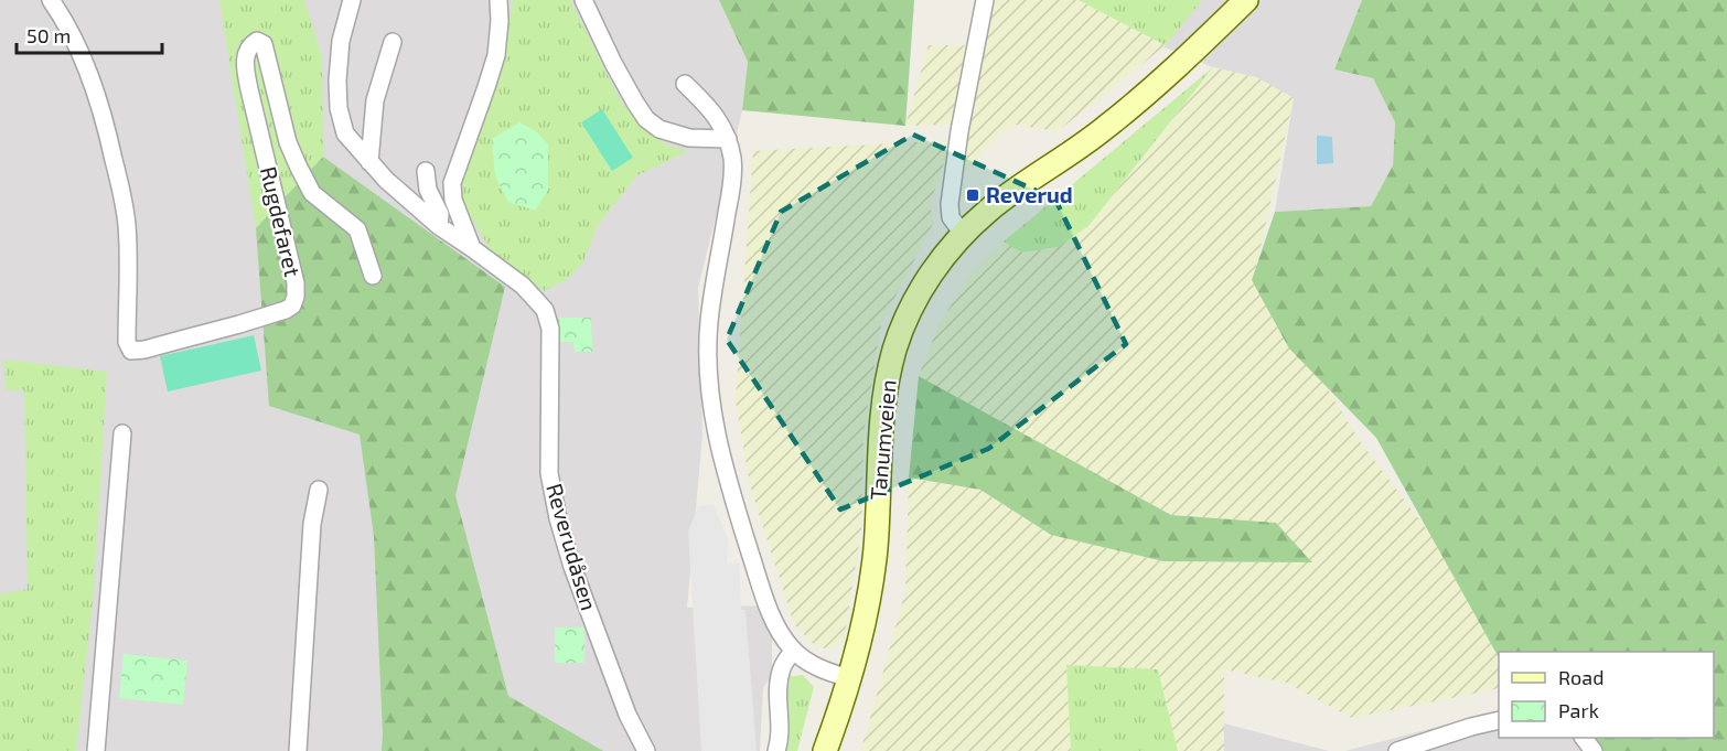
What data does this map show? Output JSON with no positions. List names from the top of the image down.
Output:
{
  "streets": {
    "main road": ["Tanumveien"],
    "street": ["Rugdefaret", "Reverudåsen"]
  },
  "places": {
    "transit": ["Reverud"]
  },
  "legend": ["Road", "Park"],
  "scale_bar": "50 m"
}
